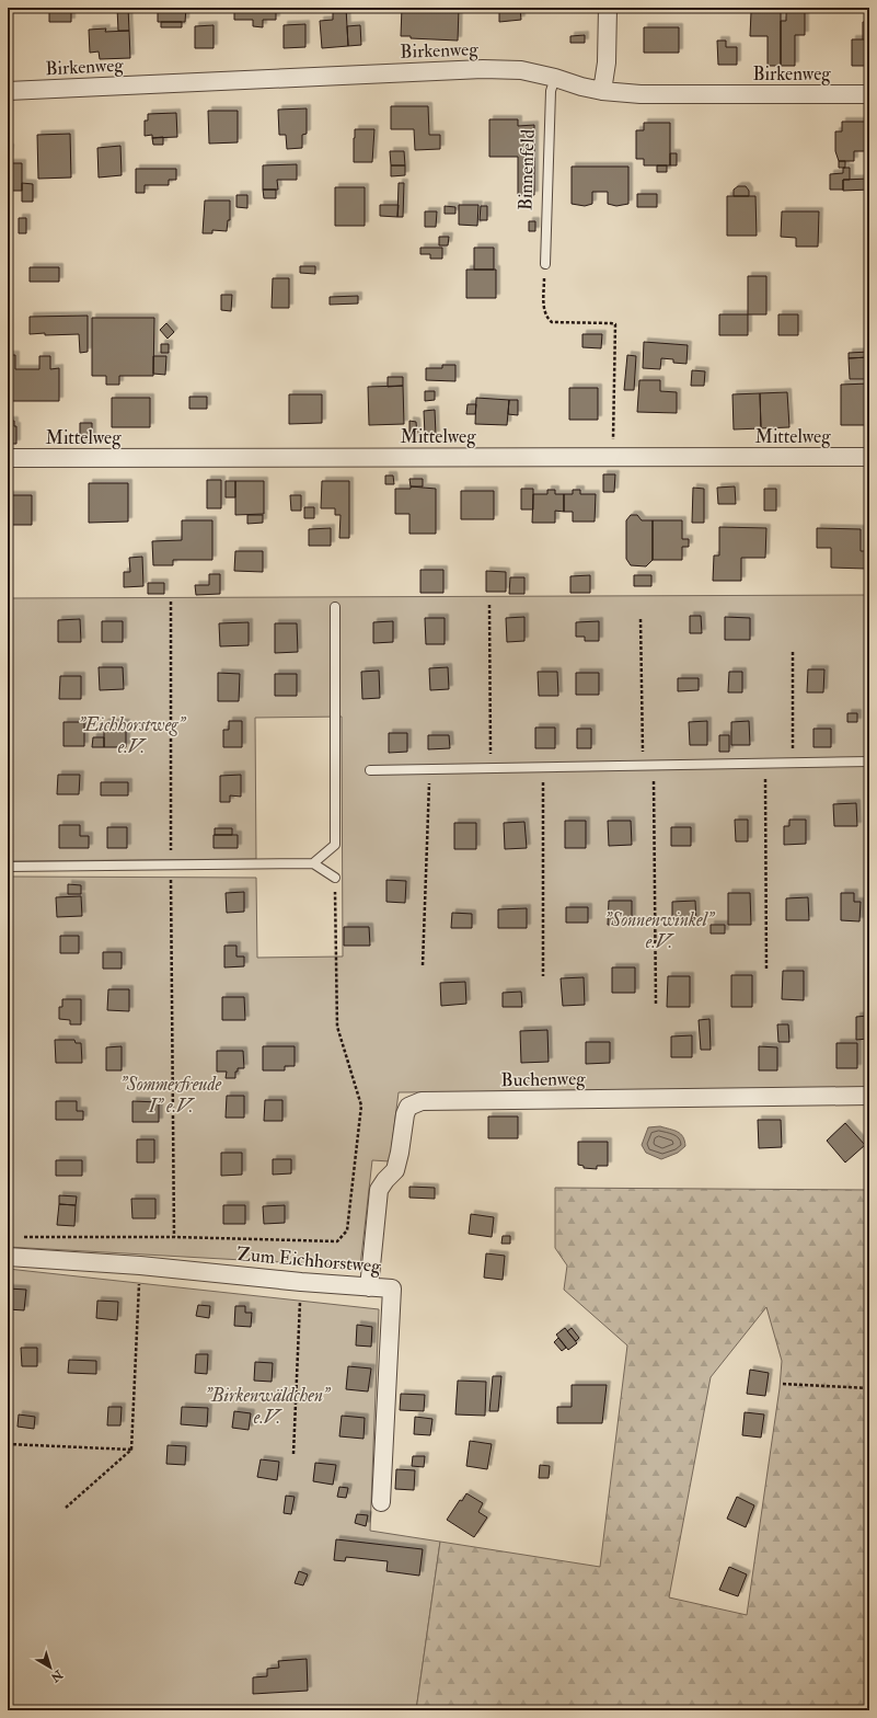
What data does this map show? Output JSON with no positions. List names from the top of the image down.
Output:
{
  "streets": {
    "street": [
      "Birkenweg",
      "Mittelweg",
      "Buchenweg",
      "Zum Eichhorstweg"
    ],
    "lane": ["Binnenfeld"]
  },
  "crossings": [
    ["Birkenweg", "Binnenfeld"],
    ["Buchenweg", "Zum Eichhorstweg"]
  ],
  "parks": [
    "\"Eichhorstweg\" e.V.",
    "\"Sonnenwinkel\" e.V.",
    "\"Sommerfreude I\" e.V.",
    "\"Birkenwäldchen\" e.V."
  ],
  "north": "bottom right"
}
